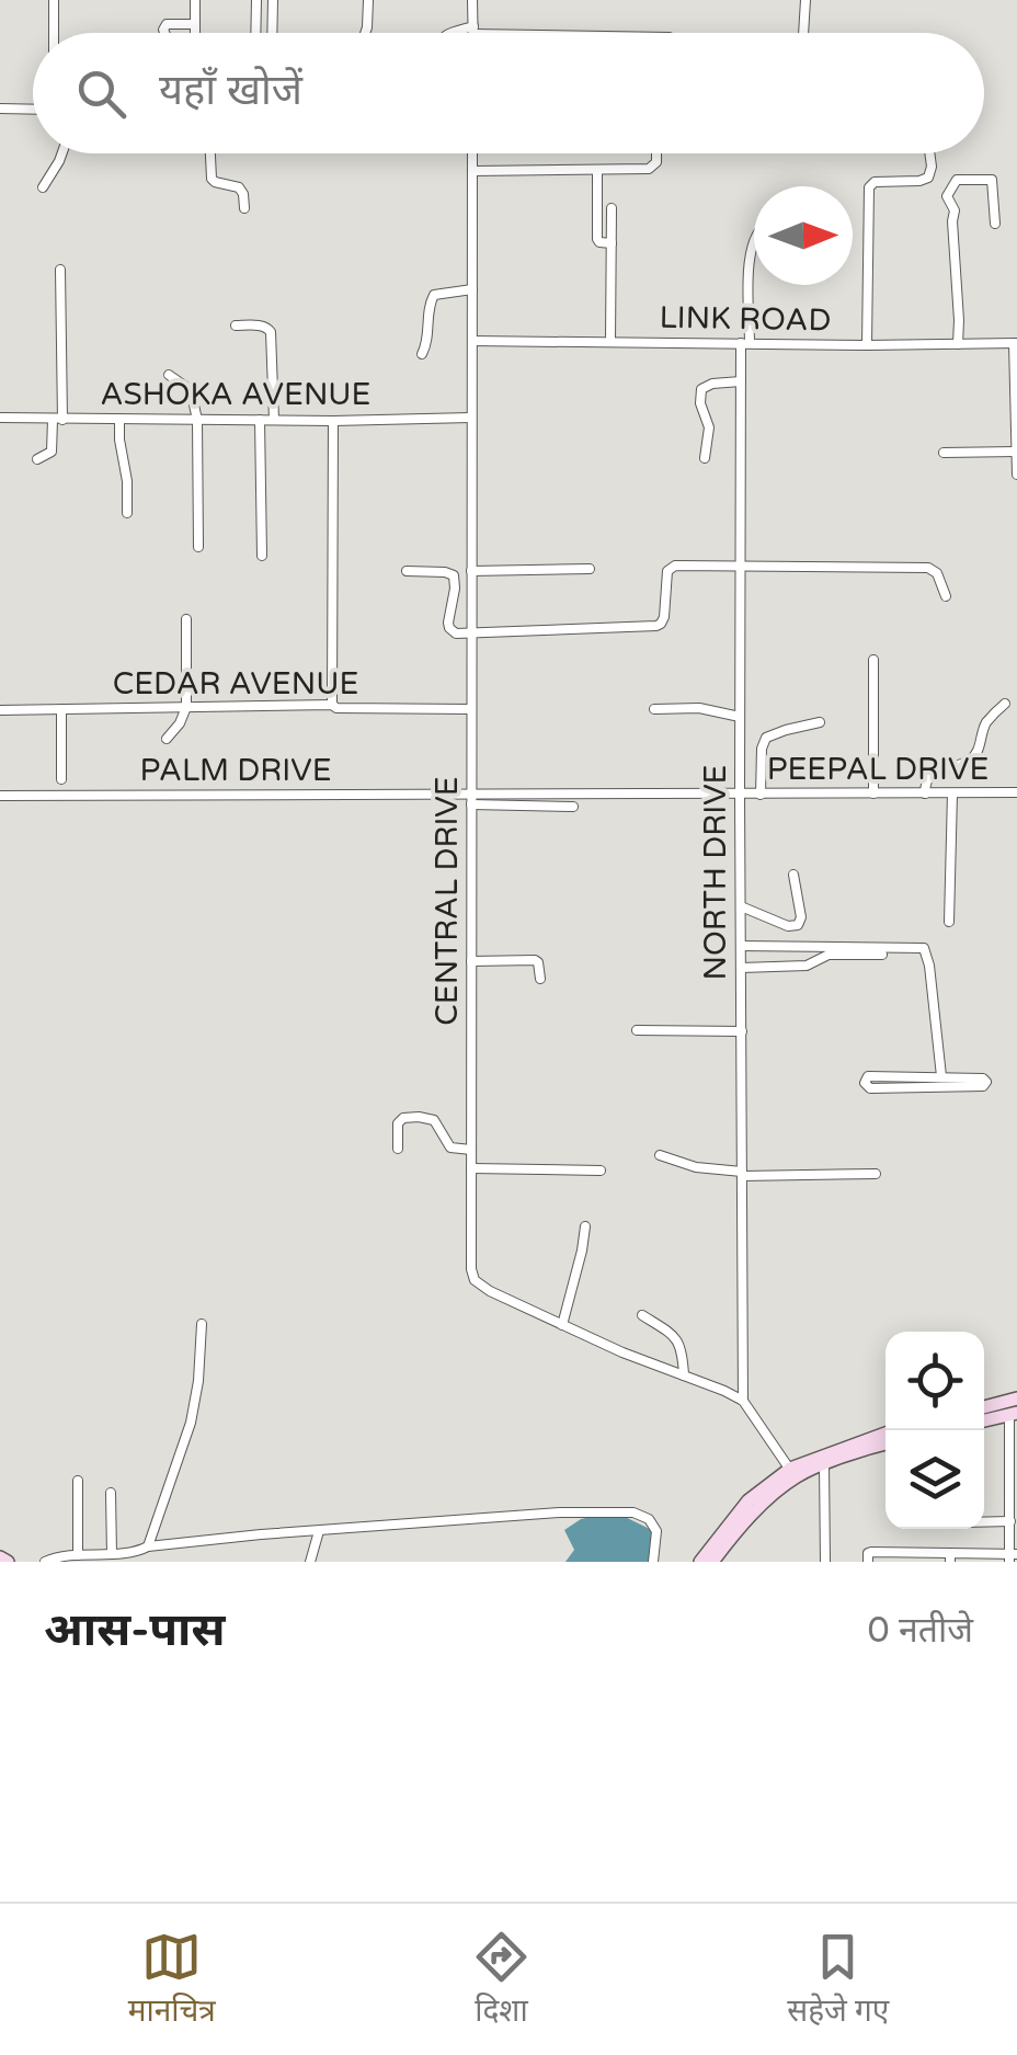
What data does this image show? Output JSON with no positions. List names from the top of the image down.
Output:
{
  "streets": {
    "street": [
      "LINK ROAD",
      "ASHOKA AVENUE",
      "CEDAR AVENUE",
      "PEEPAL DRIVE",
      "PALM DRIVE",
      "NORTH DRIVE",
      "CENTRAL DRIVE"
    ]
  },
  "crossings": [
    ["LINK ROAD", "NORTH DRIVE"],
    ["LINK ROAD", "CENTRAL DRIVE"],
    ["ASHOKA AVENUE", "CENTRAL DRIVE"],
    ["CEDAR AVENUE", "CENTRAL DRIVE"],
    ["PEEPAL DRIVE", "PALM DRIVE"],
    ["PEEPAL DRIVE", "NORTH DRIVE"],
    ["PEEPAL DRIVE", "CENTRAL DRIVE"],
    ["PALM DRIVE", "CENTRAL DRIVE"],
    ["NORTH DRIVE", "CENTRAL DRIVE"]
  ],
  "north": "right",
  "page": {
    "search": "यहाँ खोजें",
    "heading": ["आस-पास", "0 नतीजे"],
    "nav": ["मानचित्र", "दिशा", "सहेजे गए"]
  }
}
